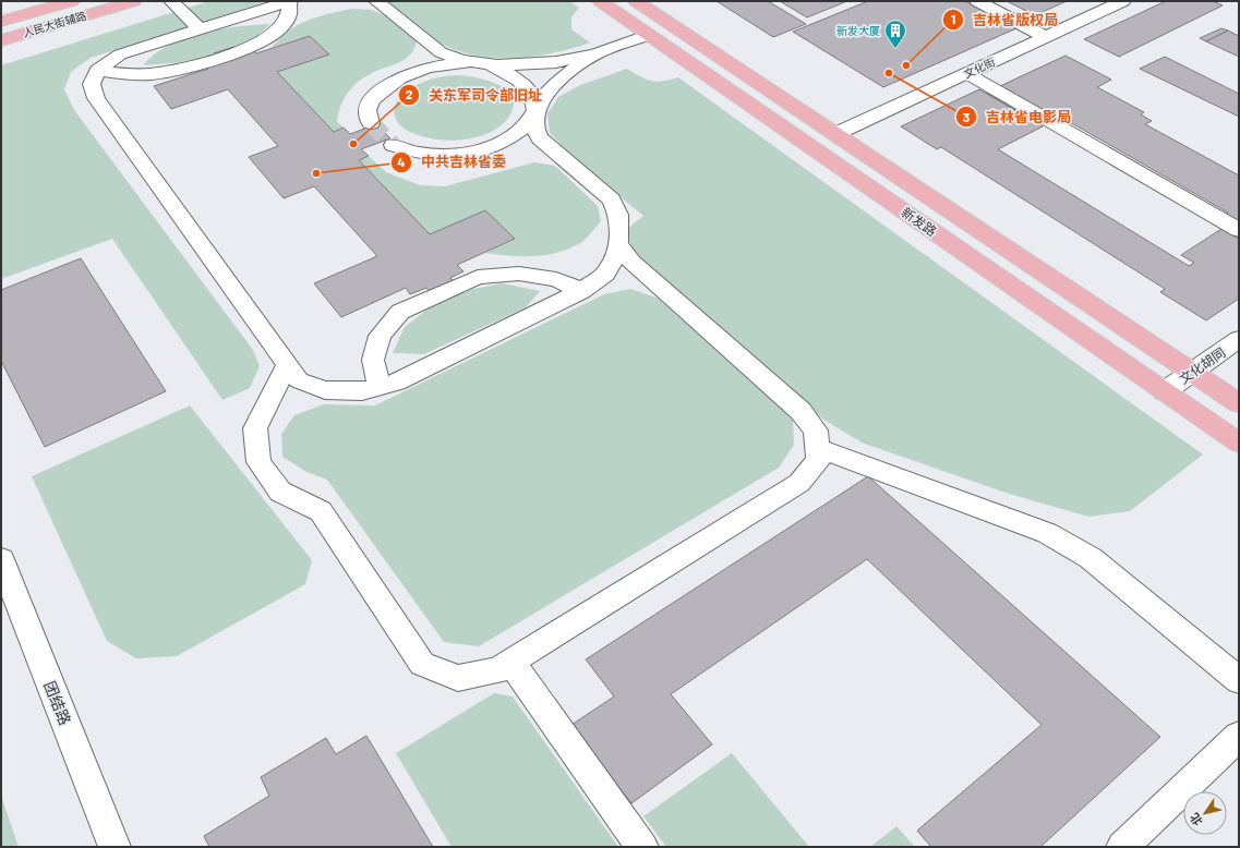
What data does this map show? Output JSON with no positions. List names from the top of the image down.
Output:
{
  "streets": {
    "main road": ["人民大街辅路", "新发路"],
    "street": ["文化街", "文化胡同", "团结路"]
  },
  "crossings": [
    ["文化街", "新发路"],
    ["新发路", "文化胡同"]
  ],
  "places": {
    "building": ["新发大厦"],
    "other": [
      "吉林省版权局",
      "吉林省电影局",
      "关东军司令部旧址",
      "中共吉林省委"
    ]
  },
  "north": "bottom left"
}
